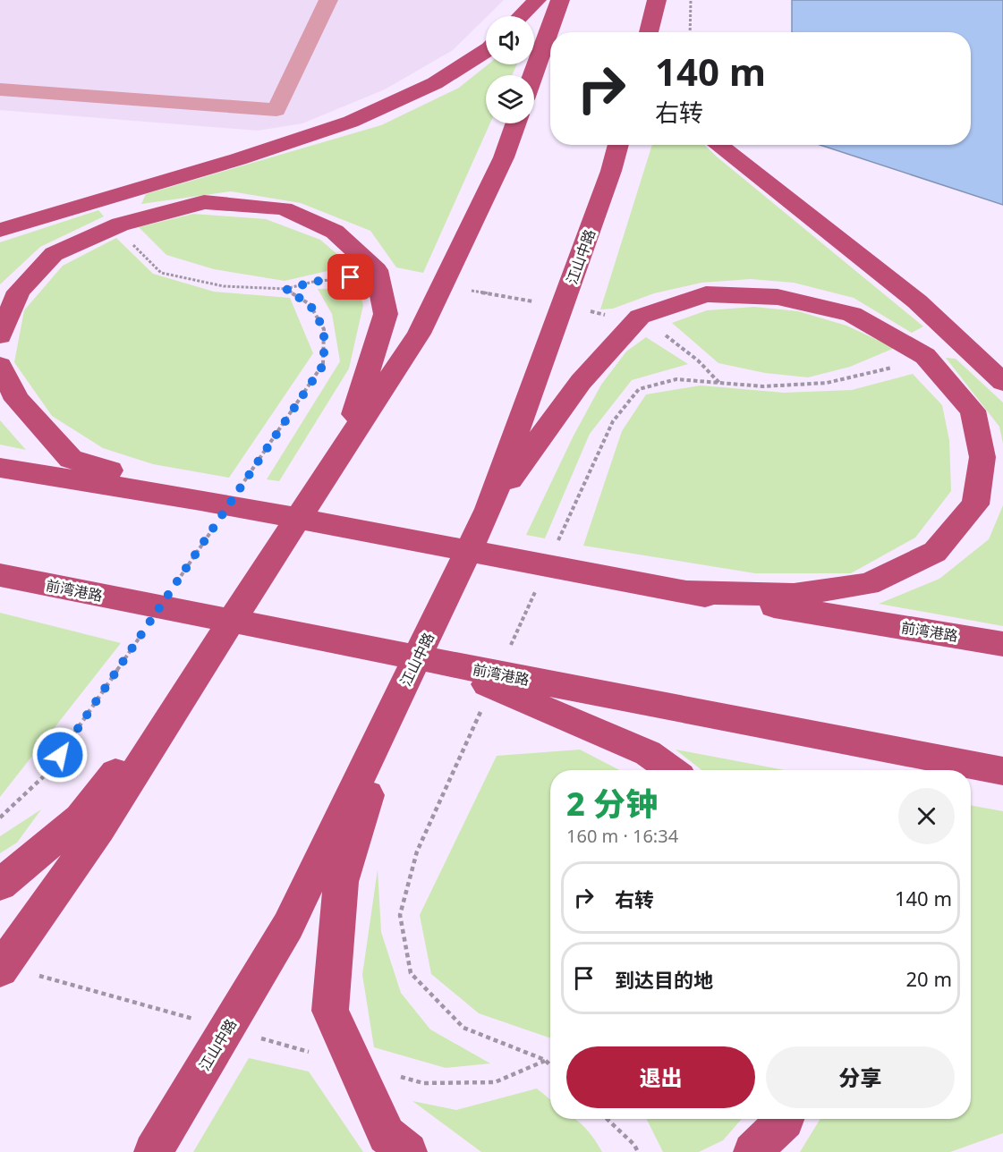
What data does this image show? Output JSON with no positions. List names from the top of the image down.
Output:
{
  "streets": {
    "main road": ["江山中路", "前湾港路"]
  },
  "page": {
    "turn": ["140 m", "右转"],
    "heading": ["2 分钟", "160 m · 16:34"],
    "list": [
      {
        "name": "右转",
        "value": "140 m"
      },
      {
        "name": "到达目的地",
        "value": "20 m"
      }
    ],
    "buttons": ["退出", "分享"]
  }
}
